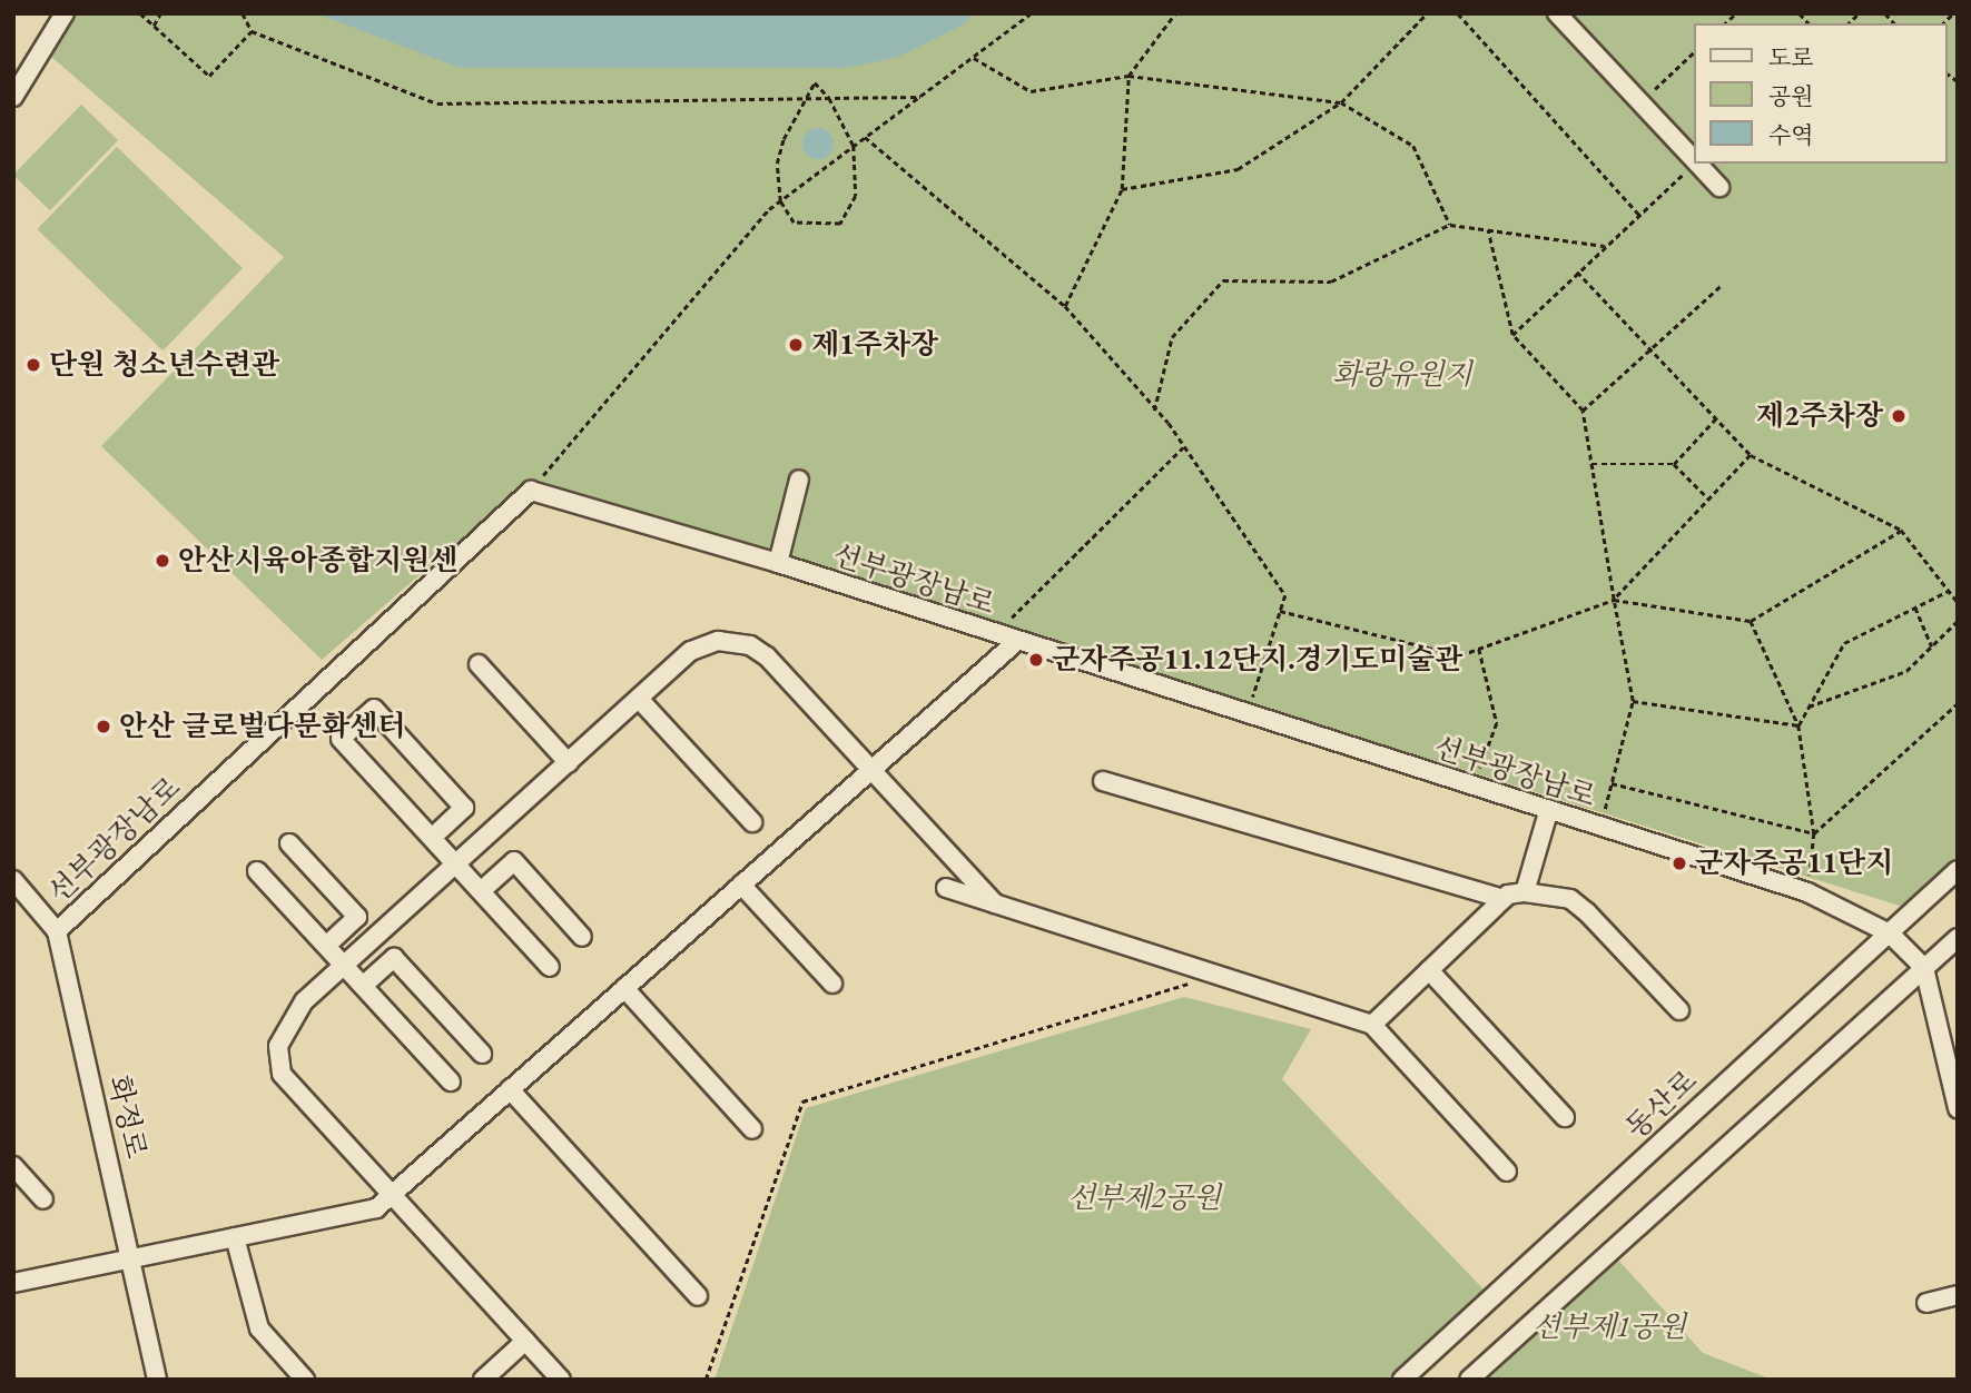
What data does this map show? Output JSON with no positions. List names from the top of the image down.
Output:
{
  "streets": {
    "street": ["선부광장남로", "동산로", "화정로"]
  },
  "crossings": [
    ["선부광장남로", "동산로"],
    ["선부광장남로", "화정로"]
  ],
  "parks": ["화랑유원지", "선부제2공원", "선부제1공원"],
  "places": [
    "제1주차장",
    "단원 청소년수련관",
    "제2주차장",
    "안산시육아종합지원센",
    "군자주공11.12단지.경기도미술관",
    "안산 글로벌다문화센터",
    "군자주공11단지"
  ],
  "legend": ["도로", "공원", "수역"]
}
